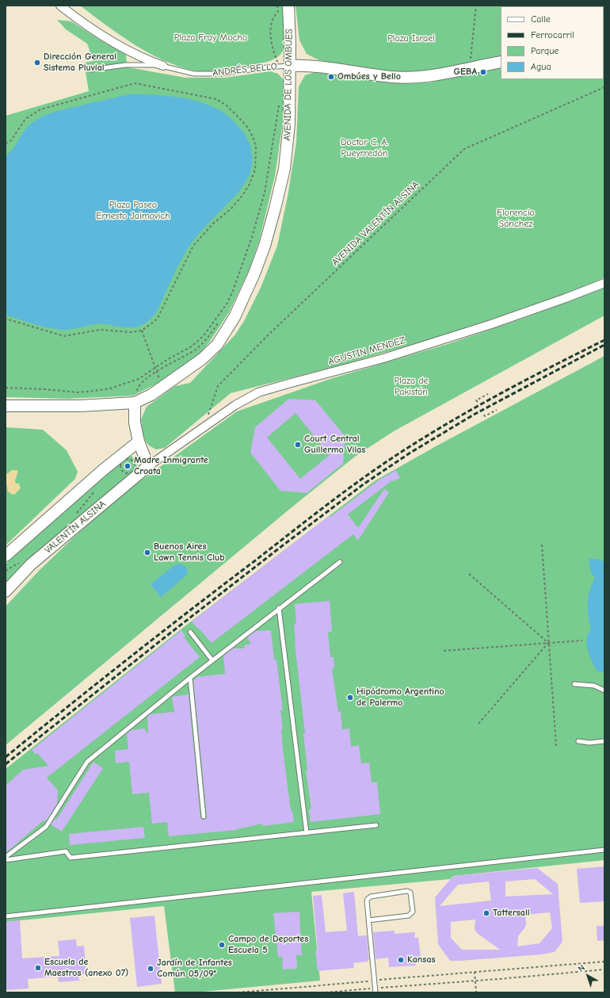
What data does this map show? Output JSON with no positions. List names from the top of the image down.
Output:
{
  "streets": {
    "main road": ["ANDRÉS BELLO", "AVENIDA DE LOS OMBÚES", "VALENTÍN ALSINA"],
    "street": ["AGUSTIN MENDEZ"],
    "path": ["AVENIDA VALENTÍN ALSINA"]
  },
  "crossings": [
    ["ANDRÉS BELLO", "AVENIDA DE LOS OMBÚES"],
    ["AVENIDA VALENTÍN ALSINA", "AGUSTIN MENDEZ"],
    ["AGUSTIN MENDEZ", "VALENTÍN ALSINA"]
  ],
  "parks": [
    "Plaza Fray Mocho",
    "Plaza Israel",
    "Doctor C. A. Pueyrredón",
    "Plaza Paseo Ernesto Jaimovich",
    "Florencio Sánchez",
    "Plaza de Pakistán"
  ],
  "places": [
    "Dirección General Sistema Pluvial",
    "GEBA",
    "Ombúes y Bello",
    "Court Central Guillermo Vilas",
    "Madre Inmigrante Croata",
    "Buenos Aires Lawn Tennis Club",
    "Hipódromo Argentino de Palermo",
    "Tattersall",
    "Campo de Deportes Escuela 5",
    "Kansas",
    "Escuela de Maestros (anexo 07)",
    "Jardín de Infantes Común 05/09°"
  ],
  "legend": [
    "Calle",
    "Ferrocarril",
    "Parque",
    "Agua"
  ],
  "north": "top left"
}
